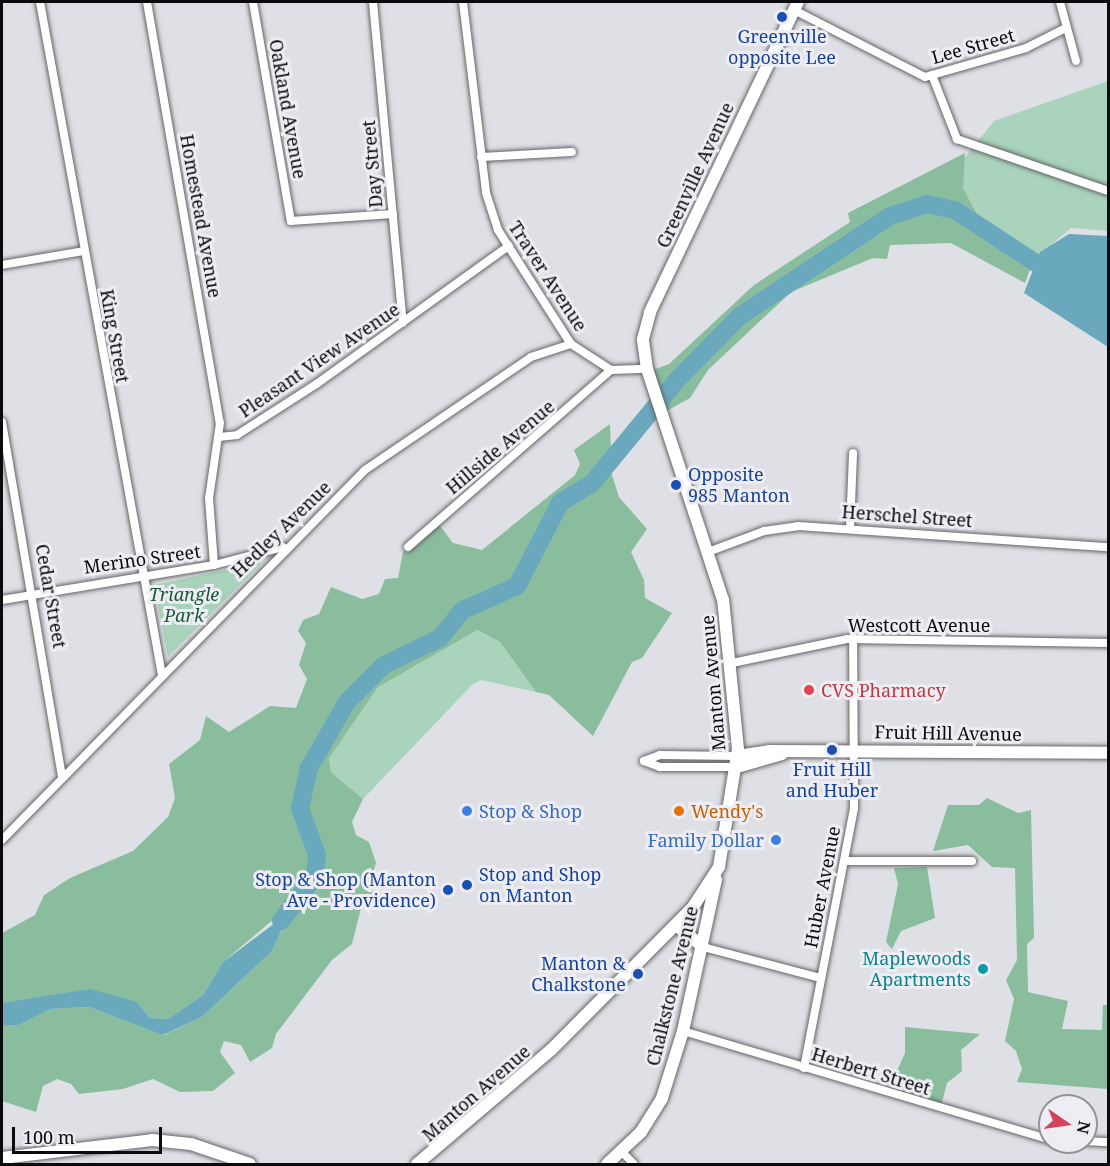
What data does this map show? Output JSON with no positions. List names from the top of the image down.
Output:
{
  "streets": {
    "main road": [
      "Greenville Avenue",
      "Manton Avenue",
      "Fruit Hill Avenue",
      "Chalkstone Avenue"
    ],
    "street": [
      "Lee Street",
      "Oakland Avenue",
      "Day Street",
      "Homestead Avenue",
      "Traver Avenue",
      "King Street",
      "Pleasant View Avenue",
      "Hillside Avenue",
      "Herschel Street",
      "Hedley Avenue",
      "Merino Street",
      "Cedar Street",
      "Westcott Avenue",
      "Huber Avenue",
      "Herbert Street"
    ]
  },
  "crossings": [
    ["Lee Street", "Greenville Avenue"],
    ["Oakland Avenue", "Day Street"],
    ["Day Street", "Pleasant View Avenue"],
    ["Greenville Avenue", "Manton Avenue"],
    ["Homestead Avenue", "Pleasant View Avenue"],
    ["Traver Avenue", "Pleasant View Avenue"],
    ["Traver Avenue", "Hillside Avenue"],
    ["Traver Avenue", "Hedley Avenue"],
    ["King Street", "Hedley Avenue"],
    ["King Street", "Merino Street"],
    ["Herschel Street", "Manton Avenue"],
    ["Hedley Avenue", "Merino Street"],
    ["Hedley Avenue", "Cedar Street"],
    ["Merino Street", "Cedar Street"],
    ["Westcott Avenue", "Manton Avenue"],
    ["Westcott Avenue", "Huber Avenue"],
    ["Manton Avenue", "Fruit Hill Avenue"],
    ["Manton Avenue", "Chalkstone Avenue"],
    ["Fruit Hill Avenue", "Huber Avenue"],
    ["Huber Avenue", "Herbert Street"],
    ["Chalkstone Avenue", "Herbert Street"]
  ],
  "parks": ["Triangle Park"],
  "places": [
    "Greenville opposite Lee",
    "Opposite 985 Manton",
    "CVS Pharmacy",
    "Fruit Hill and Huber",
    "Stop & Shop",
    "Wendy's",
    "Family Dollar",
    "Stop and Shop on Manton",
    "Stop & Shop (Manton Ave - Providence)",
    "Maplewoods Apartments",
    "Manton & Chalkstone"
  ],
  "scale_bar": "100 m",
  "north": "right"
}
